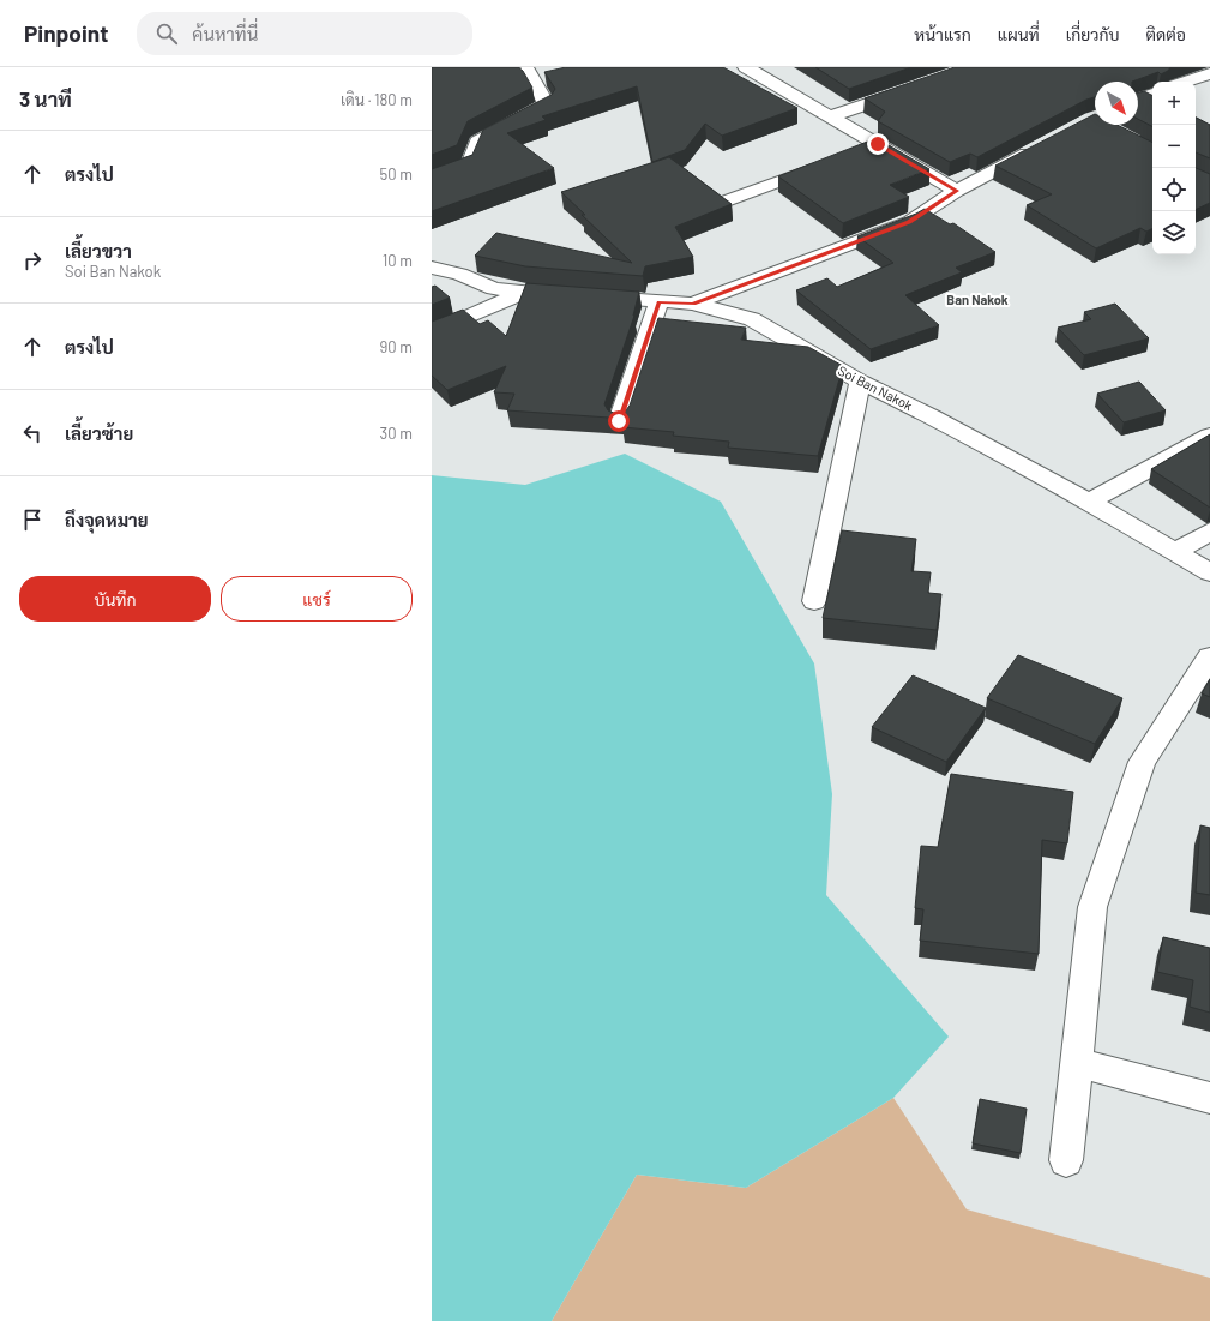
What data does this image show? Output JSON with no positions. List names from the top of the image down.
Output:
{
  "streets": {
    "street": ["Soi Ban Nakok"]
  },
  "districts": ["Ban Nakok"],
  "north": "bottom right",
  "page": {
    "header": "Pinpoint",
    "search": "ค้นหาที่นี่",
    "nav": [
      "หน้าแรก",
      "แผนที่",
      "เกี่ยวกับ",
      "ติดต่อ"
    ],
    "heading": ["3 นาที", "เดิน · 180 m"],
    "map_buttons": ["+", "−"],
    "list": [
      ["ตรงไป", "50 m"],
      ["เลี้ยวขวา", "Soi Ban Nakok", "10 m"],
      ["ตรงไป", "90 m"],
      ["เลี้ยวซ้าย", "30 m"],
      "ถึงจุดหมาย"
    ],
    "buttons": ["บันทึก", "แชร์"]
  }
}
